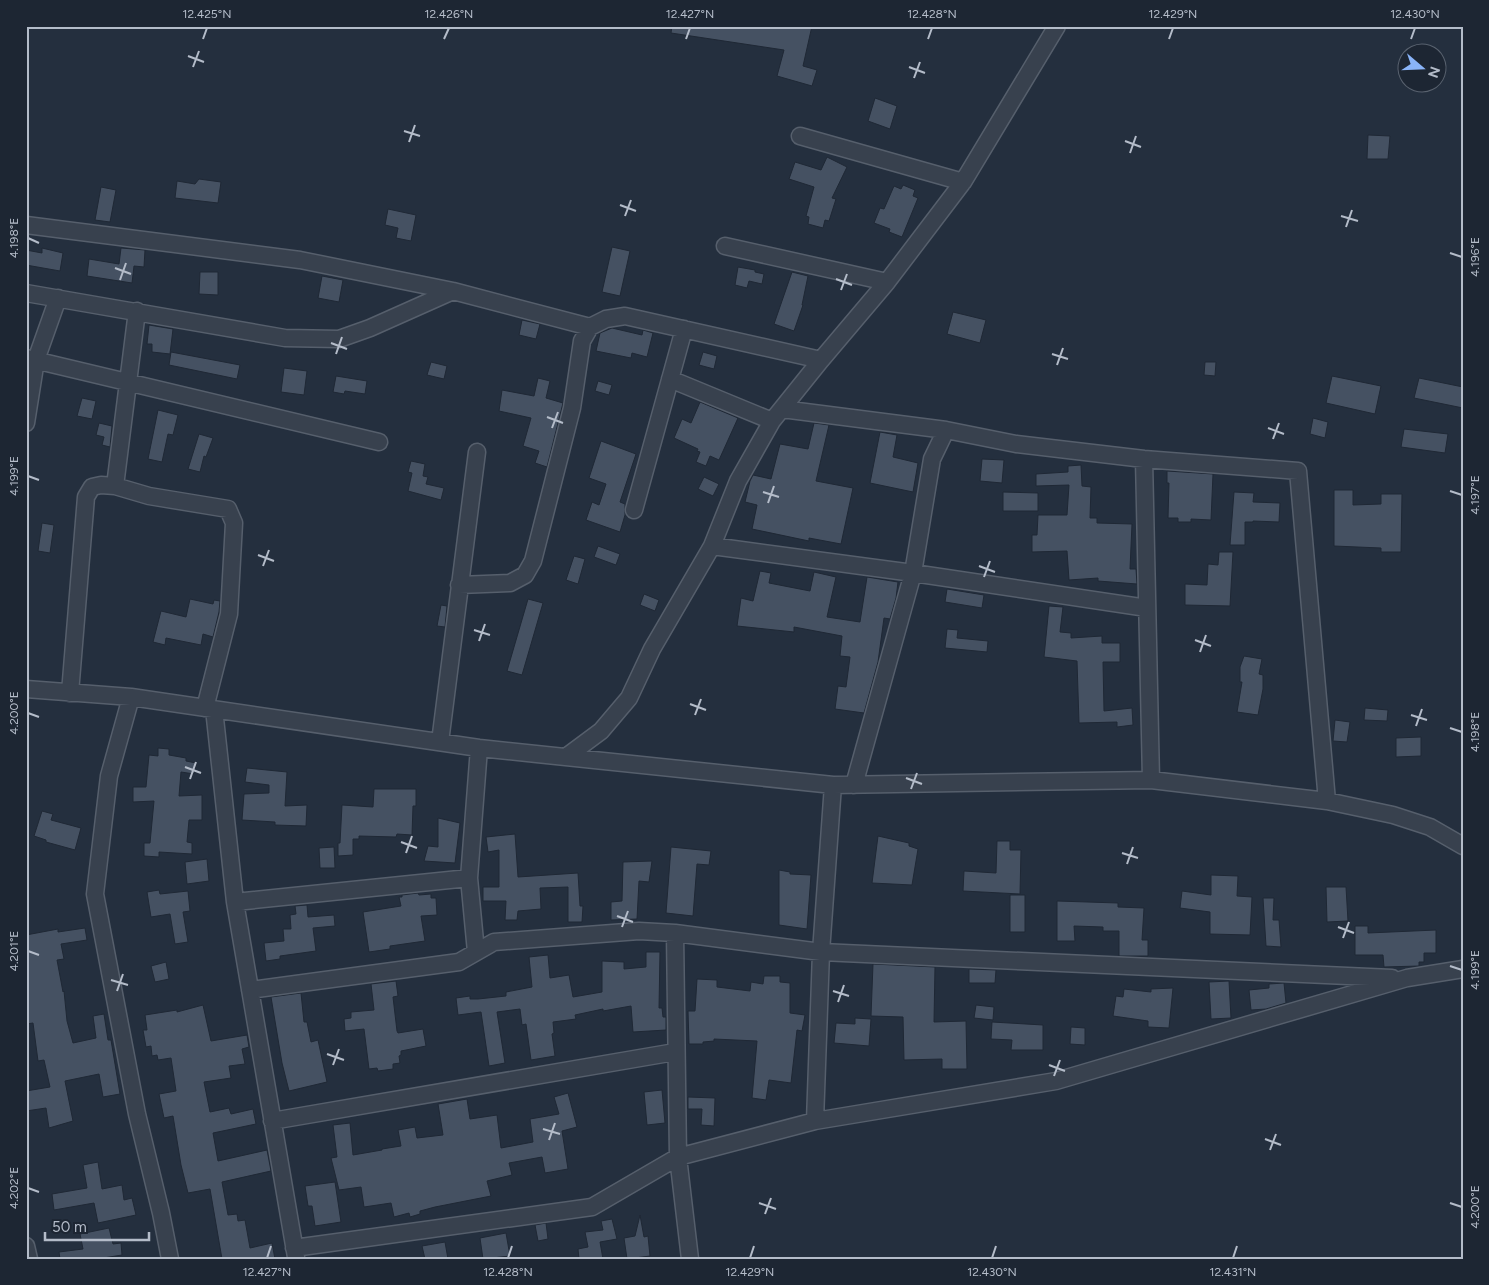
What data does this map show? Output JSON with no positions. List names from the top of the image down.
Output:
{
  "scale_bar": "50 m",
  "north": "right",
  "coordinates": [
    "12.425°N",
    "12.426°N",
    "12.427°N",
    "12.428°N",
    "12.429°N",
    "12.430°N",
    "4.198°E",
    "4.196°E",
    "4.199°E",
    "4.197°E",
    "4.200°E",
    "4.201°E",
    "4.202°E",
    "12.431°N"
  ]
}
